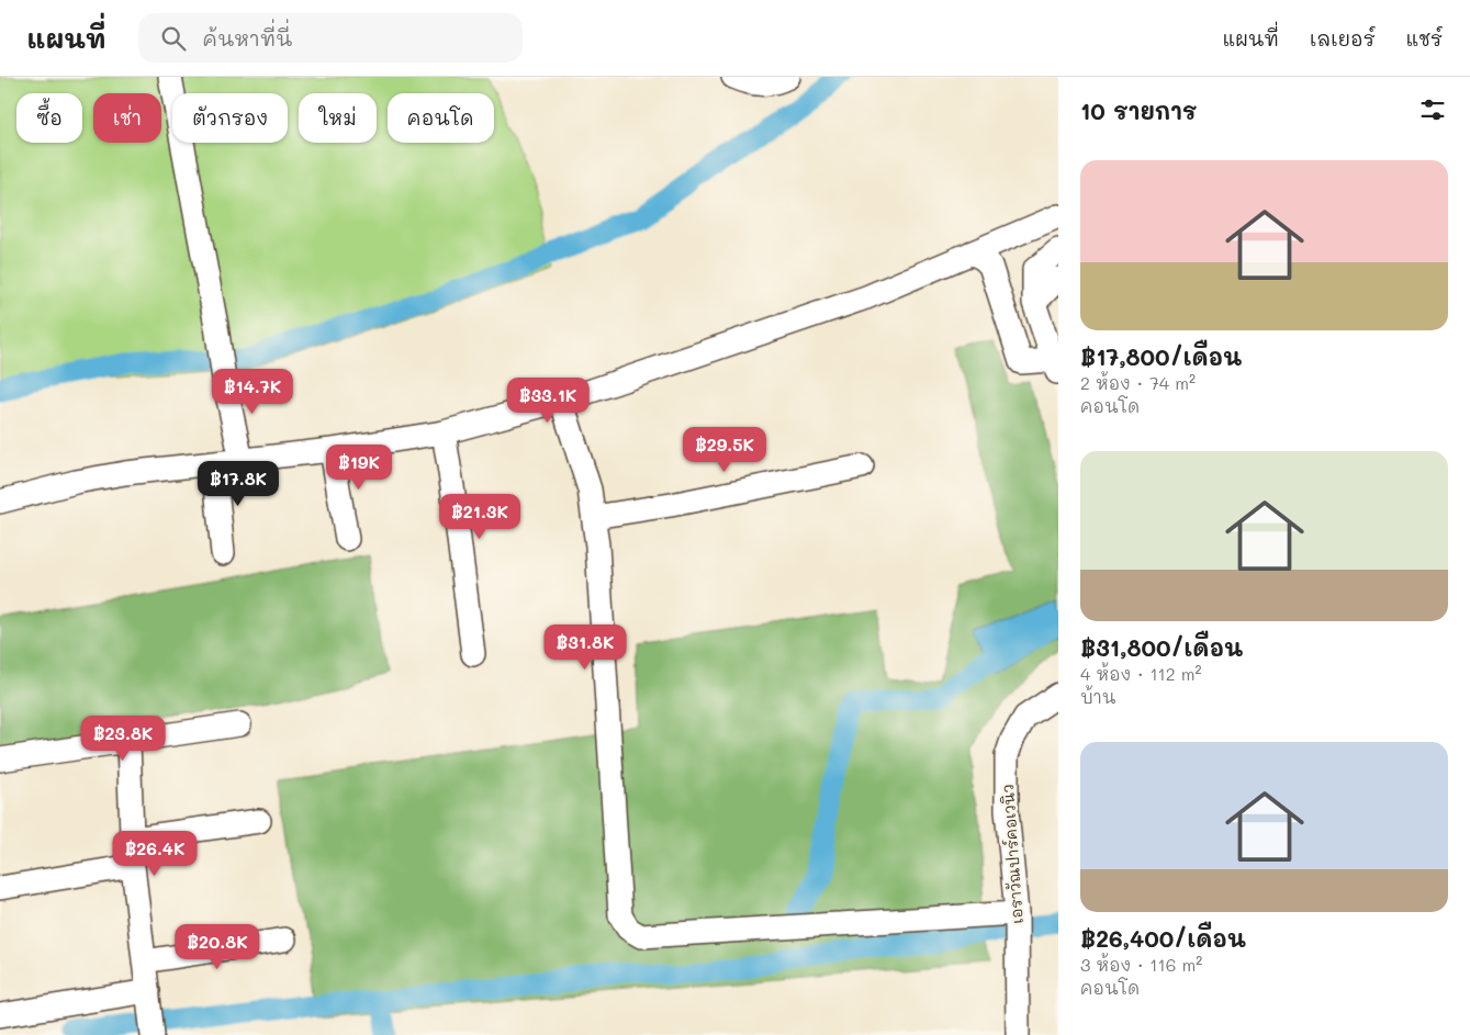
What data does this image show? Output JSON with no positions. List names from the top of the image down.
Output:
{
  "streets": {
    "street": ["เอราวัณปาร์คอเวนิว"]
  },
  "page": {
    "header": "แผนที่",
    "search": "ค้นหาที่นี่",
    "nav": ["แผนที่", "เลเยอร์", "แชร์"],
    "heading": "10 รายการ",
    "chip": [
      "ซื้อ",
      "เช่า",
      "ตัวกรอง",
      "ใหม่",
      "คอนโด"
    ],
    "list": [
      {
        "name": "฿17,800/เดือน",
        "note": "2 ห้อง · 74 m² · คอนโด"
      },
      {
        "name": "฿31,800/เดือน",
        "note": "4 ห้อง · 112 m² · บ้าน"
      },
      {
        "name": "฿26,400/เดือน",
        "note": "3 ห้อง · 116 m² · คอนโด"
      }
    ],
    "price": [
      "฿14.7K",
      "฿33.1K",
      "฿29.5K",
      "฿19K",
      "฿17.8K",
      "฿21.3K",
      "฿31.8K",
      "฿23.8K",
      "฿26.4K",
      "฿20.8K"
    ]
  }
}
